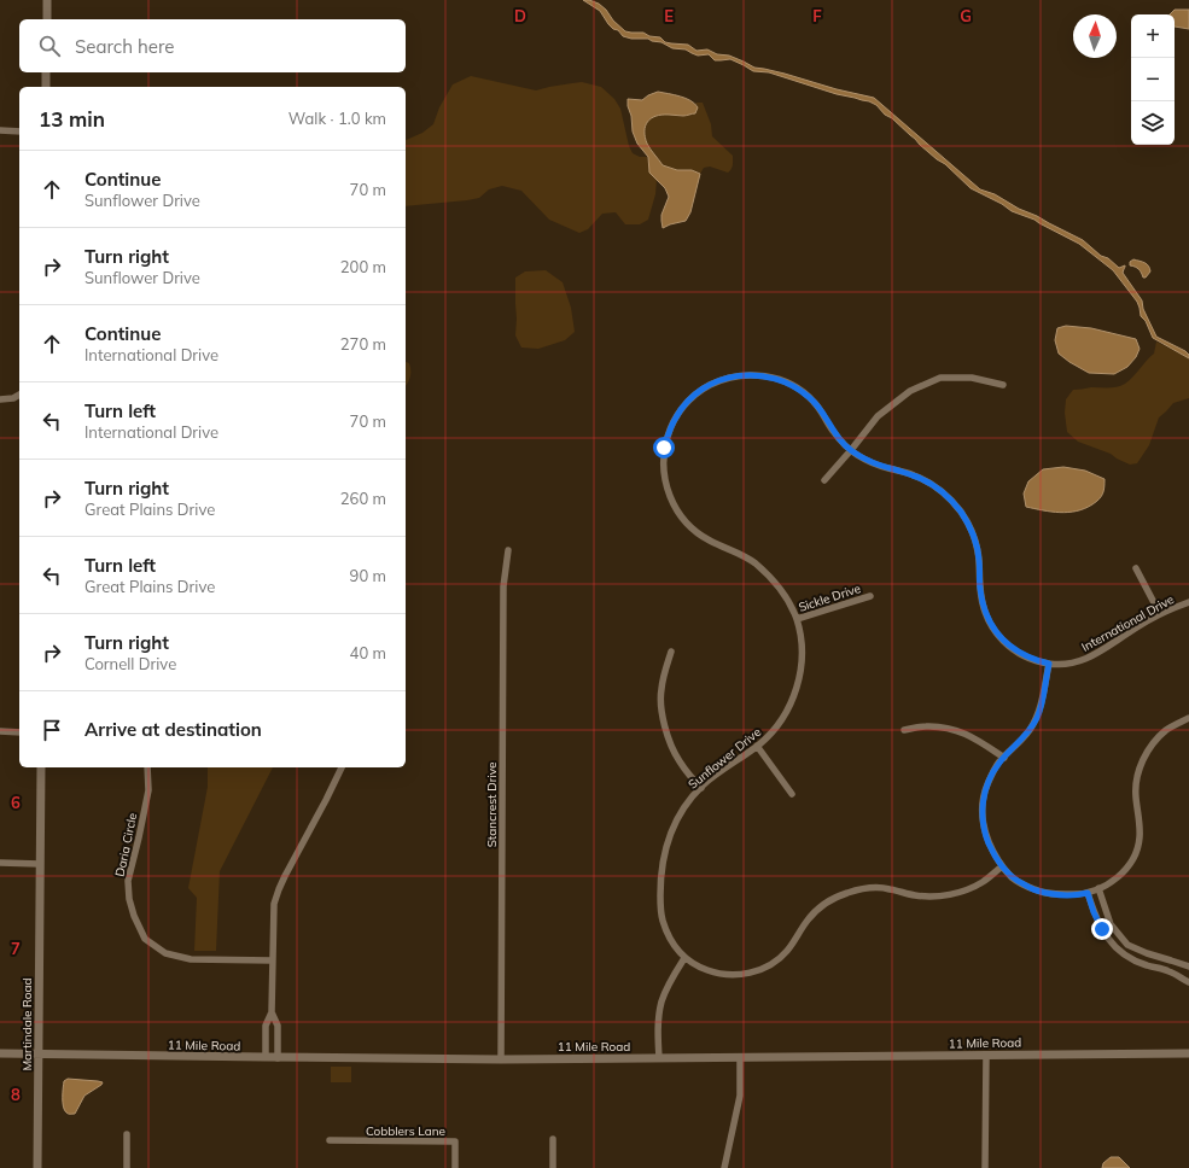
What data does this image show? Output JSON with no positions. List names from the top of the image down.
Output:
{
  "streets": {
    "street": [
      "Sickle Drive",
      "International Drive",
      "Sunflower Drive",
      "Stancrest Drive",
      "Daria Circle",
      "Martindale Road",
      "11 Mile Road",
      "Cobblers Lane"
    ]
  },
  "crossings": [
    ["Sickle Drive", "Sunflower Drive"],
    ["International Drive", "Sunflower Drive"],
    ["Stancrest Drive", "11 Mile Road"],
    ["Martindale Road", "11 Mile Road"]
  ],
  "north": "top",
  "page": {
    "map_buttons": ["+", "−"],
    "search": "Search here",
    "heading": ["13 min", "Walk · 1.0 km"],
    "list": [
      ["Continue", "Sunflower Drive", "70 m"],
      ["Turn right", "Sunflower Drive", "200 m"],
      ["Continue", "International Drive", "270 m"],
      ["Turn left", "International Drive", "70 m"],
      ["Turn right", "Great Plains Drive", "260 m"],
      ["Turn left", "Great Plains Drive", "90 m"],
      ["Turn right", "Cornell Drive", "40 m"],
      "Arrive at destination"
    ]
  },
  "grid": {
    "columns": [
      "D",
      "E",
      "F",
      "G"
    ],
    "rows": ["6", "7", "8"]
  }
}
